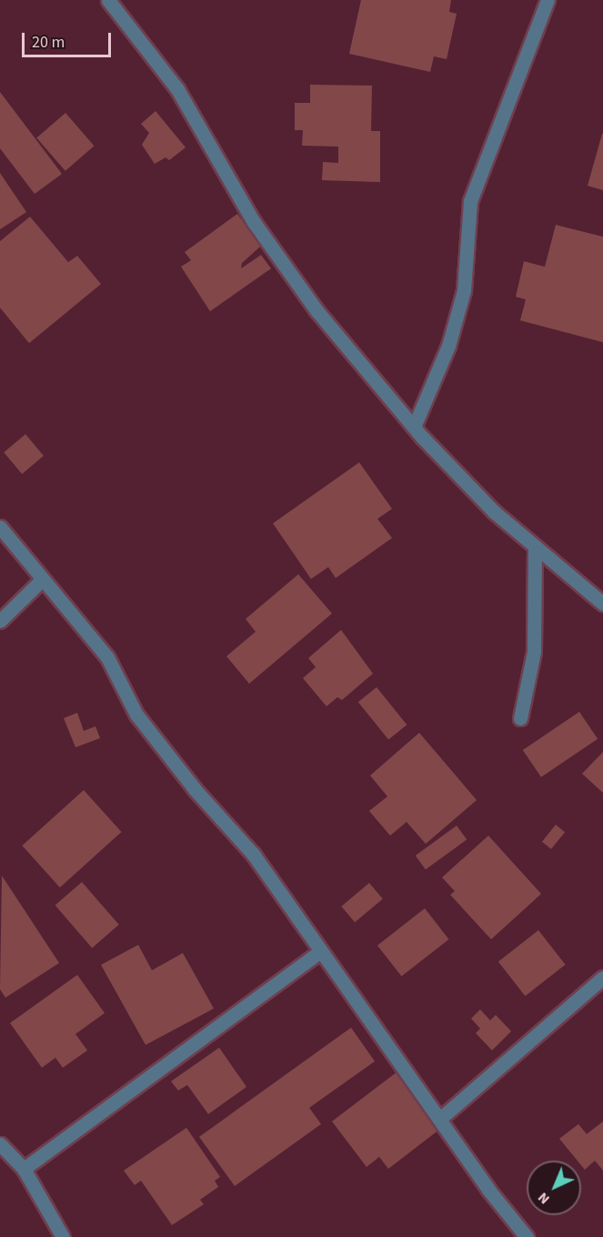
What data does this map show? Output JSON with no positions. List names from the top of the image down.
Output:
{
  "scale_bar": "20 m",
  "north": "bottom left"
}
